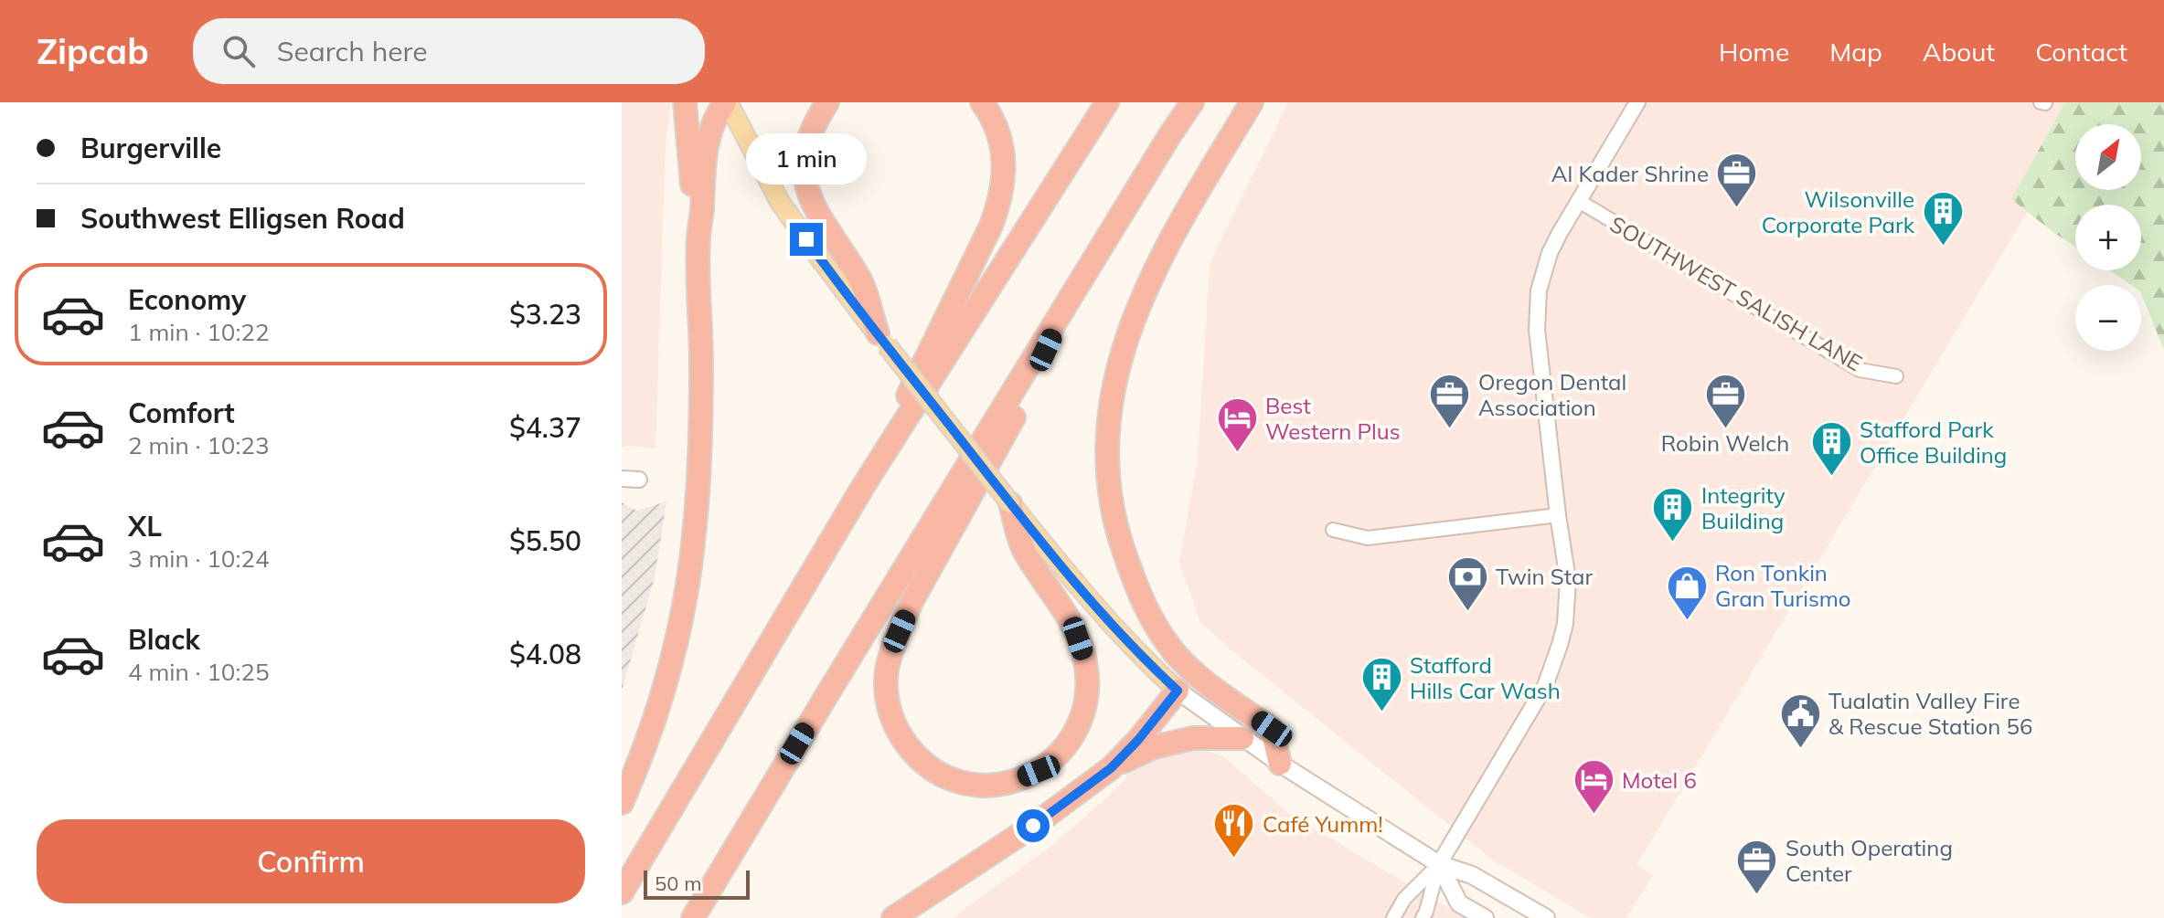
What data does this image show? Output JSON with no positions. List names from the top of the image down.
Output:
{
  "streets": {
    "street": ["SOUTHWEST SALISH LANE"]
  },
  "places": {
    "office": [
      "Al Kader Shrine",
      "Robin Welch",
      "Oregon Dental Association",
      "South Operating Center"
    ],
    "building": [
      "Wilsonville Corporate Park",
      "Stafford Park Office Building",
      "Integrity Building",
      "Stafford Hills Car Wash"
    ],
    "hotel": ["Best Western Plus", "Motel 6"],
    "bank": ["Twin Star"],
    "shop": ["Ron Tonkin Gran Turismo"],
    "public building": ["Tualatin Valley Fire & Rescue Station 56"],
    "restaurant": ["Café Yumm!"]
  },
  "scale_bar": "50 m",
  "north": "top right",
  "page": {
    "header": "Zipcab",
    "search": "Search here",
    "nav": [
      "Home",
      "Map",
      "About",
      "Contact"
    ],
    "banner": ["Burgerville", "Southwest Elligsen Road"],
    "map_buttons": ["+", "−"],
    "bubble": "1 min",
    "list": [
      {
        "name": "Economy",
        "note": "1 min · 10:22",
        "value": "$3.23"
      },
      {
        "name": "Comfort",
        "note": "2 min · 10:23",
        "value": "$4.37"
      },
      {
        "name": "XL",
        "note": "3 min · 10:24",
        "value": "$5.50"
      },
      {
        "name": "Black",
        "note": "4 min · 10:25",
        "value": "$4.08"
      }
    ],
    "buttons": "Confirm",
    "scale": "50 m"
  }
}
